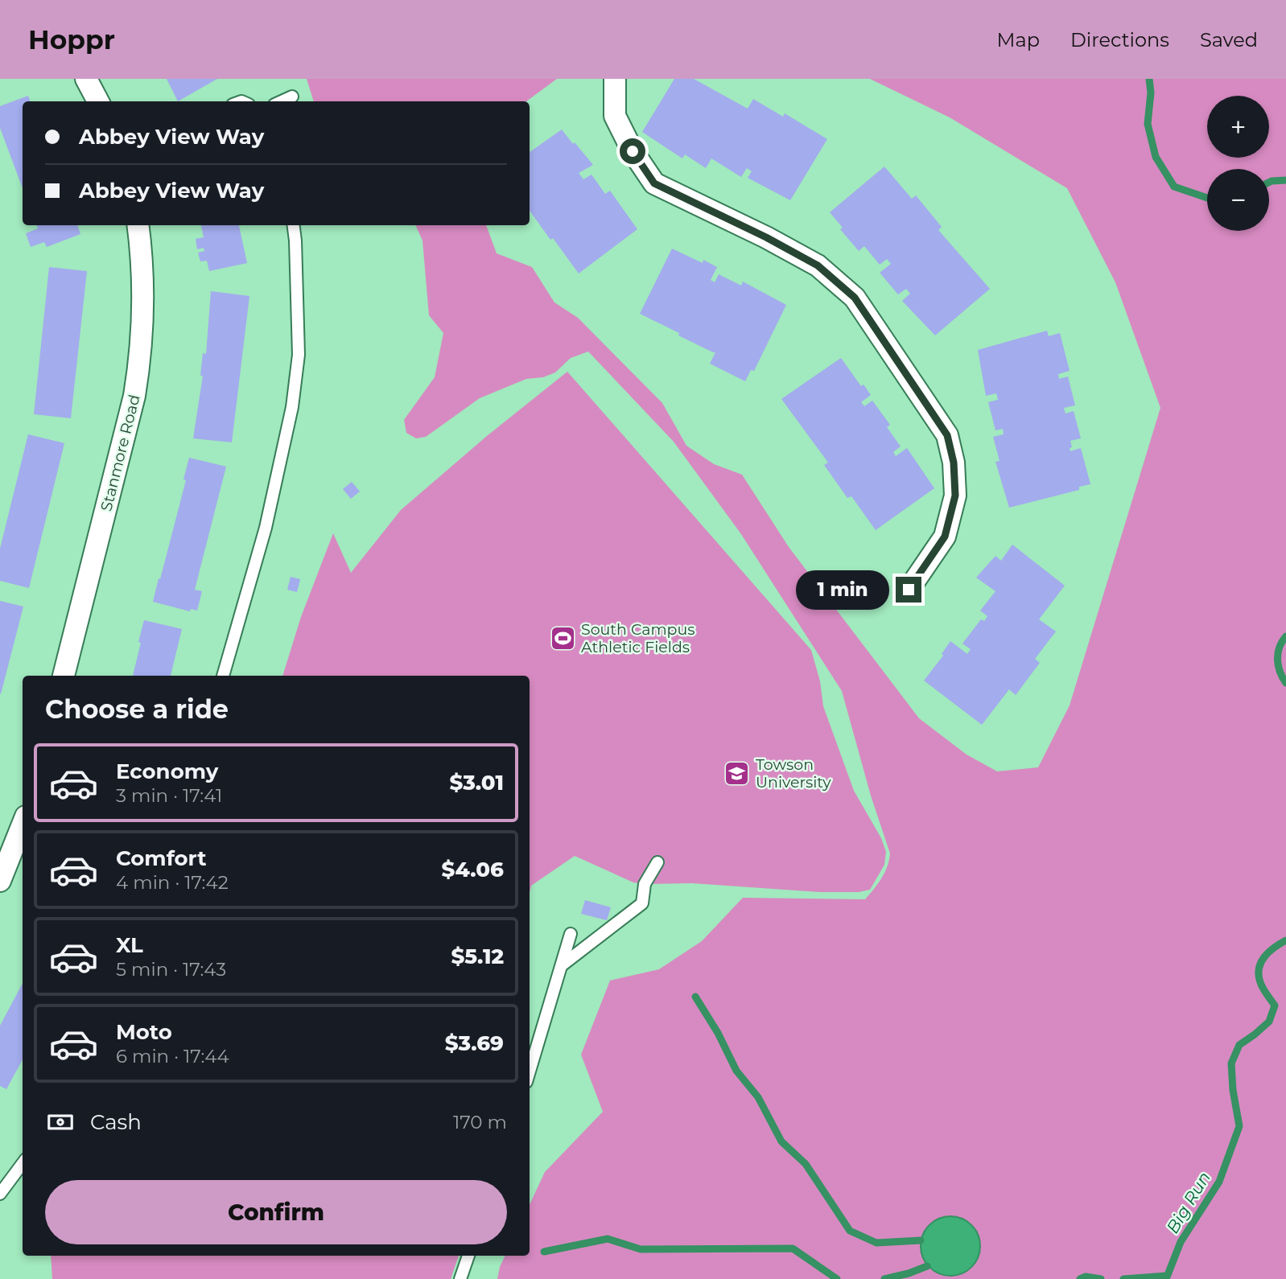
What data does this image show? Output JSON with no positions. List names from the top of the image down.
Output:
{
  "streets": {
    "street": ["Stanmore Road"]
  },
  "water": ["Big Run"],
  "places": {
    "sports": ["South Campus Athletic Fields"],
    "school or university": ["Towson University"]
  },
  "page": {
    "header": "Hoppr",
    "nav": ["Map", "Directions", "Saved"],
    "map_buttons": ["+", "−"],
    "banner": ["Abbey View Way", "Abbey View Way"],
    "bubble": "1 min",
    "heading": "Choose a ride",
    "list": [
      {
        "name": "Economy",
        "note": "3 min · 17:41",
        "value": "$3.01"
      },
      {
        "name": "Comfort",
        "note": "4 min · 17:42",
        "value": "$4.06"
      },
      {
        "name": "XL",
        "note": "5 min · 17:43",
        "value": "$5.12"
      },
      {
        "name": "Moto",
        "note": "6 min · 17:44",
        "value": "$3.69"
      }
    ],
    "pay": ["Cash", "170 m"],
    "buttons": "Confirm"
  }
}
